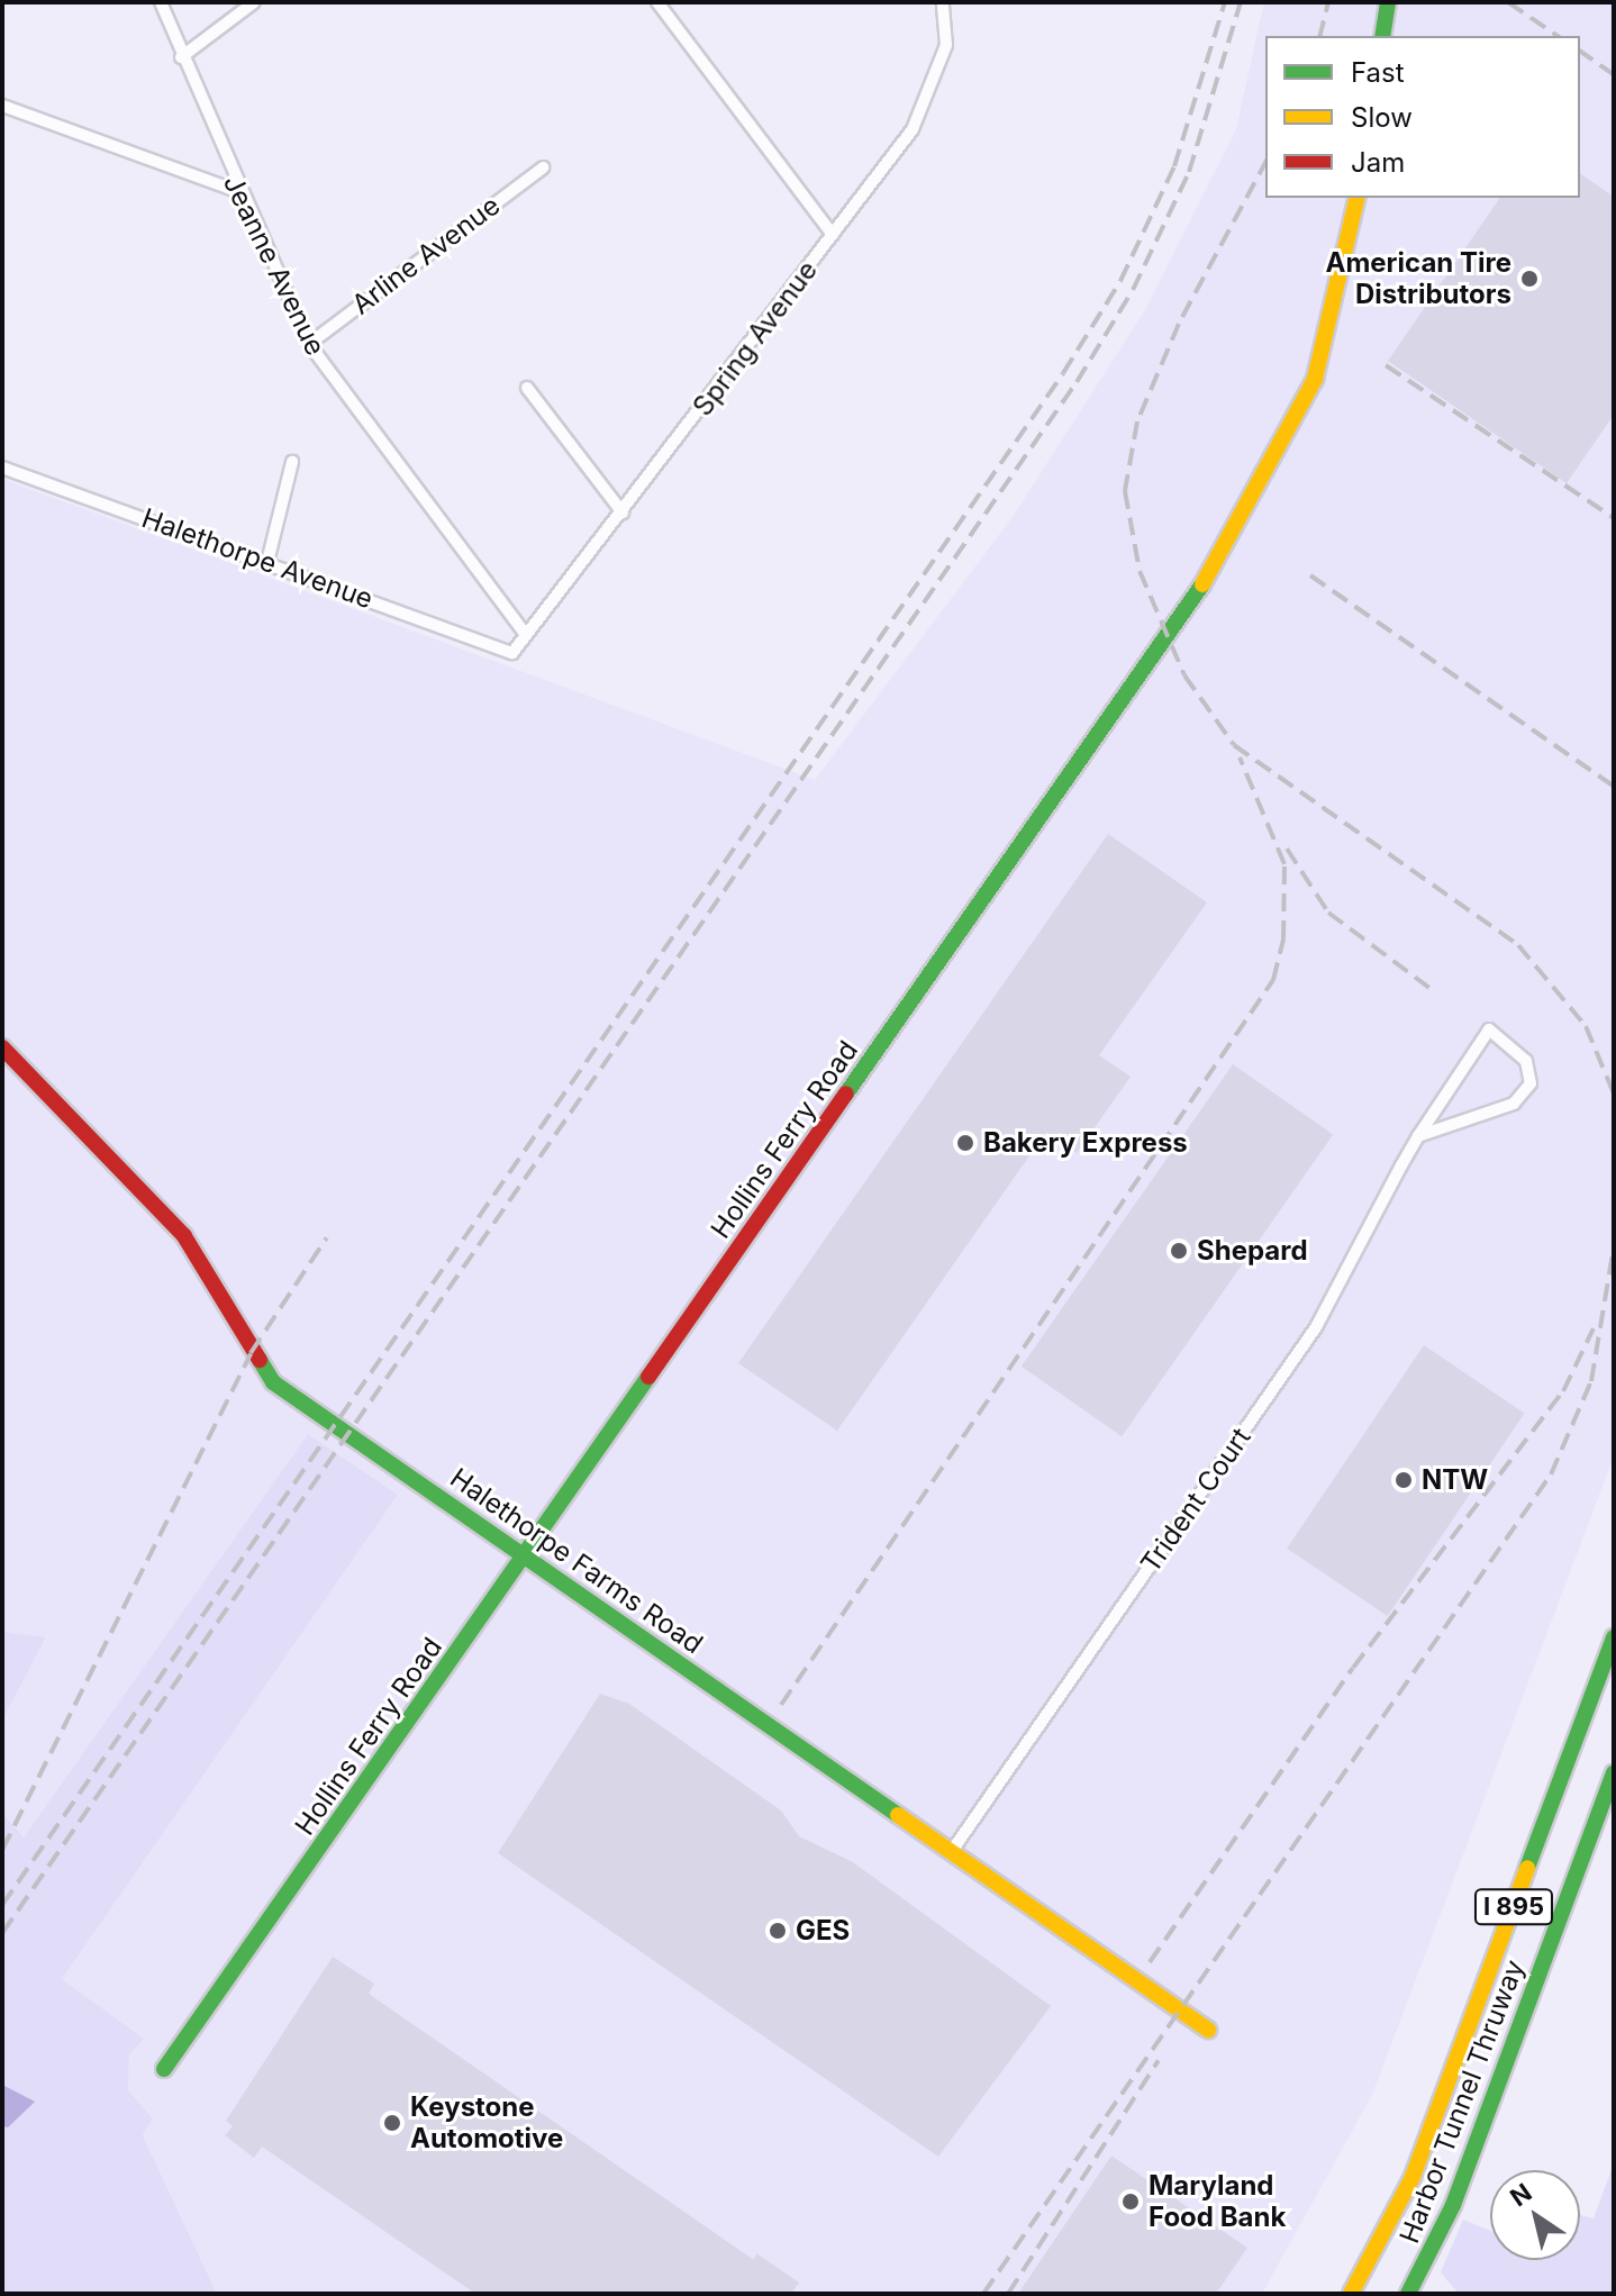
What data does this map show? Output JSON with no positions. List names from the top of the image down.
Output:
{
  "streets": {
    "main road": [
      "Hollins Ferry Road",
      "Halethorpe Farms Road",
      "I 895",
      "Harbor Tunnel Thruway"
    ],
    "street": [
      "Arline Avenue",
      "Jeanne Avenue",
      "Spring Avenue",
      "Halethorpe Avenue",
      "Trident Court"
    ]
  },
  "crossings": [
    ["Arline Avenue", "Jeanne Avenue"],
    ["Jeanne Avenue", "Spring Avenue"],
    ["Spring Avenue", "Halethorpe Avenue"],
    ["Hollins Ferry Road", "Halethorpe Farms Road"],
    ["Trident Court", "Halethorpe Farms Road"]
  ],
  "places": [
    "American Tire Distributors",
    "Bakery Express",
    "Shepard",
    "NTW",
    "GES",
    "Keystone Automotive",
    "Maryland Food Bank"
  ],
  "legend": ["Fast", "Slow", "Jam"],
  "north": "top left"
}
